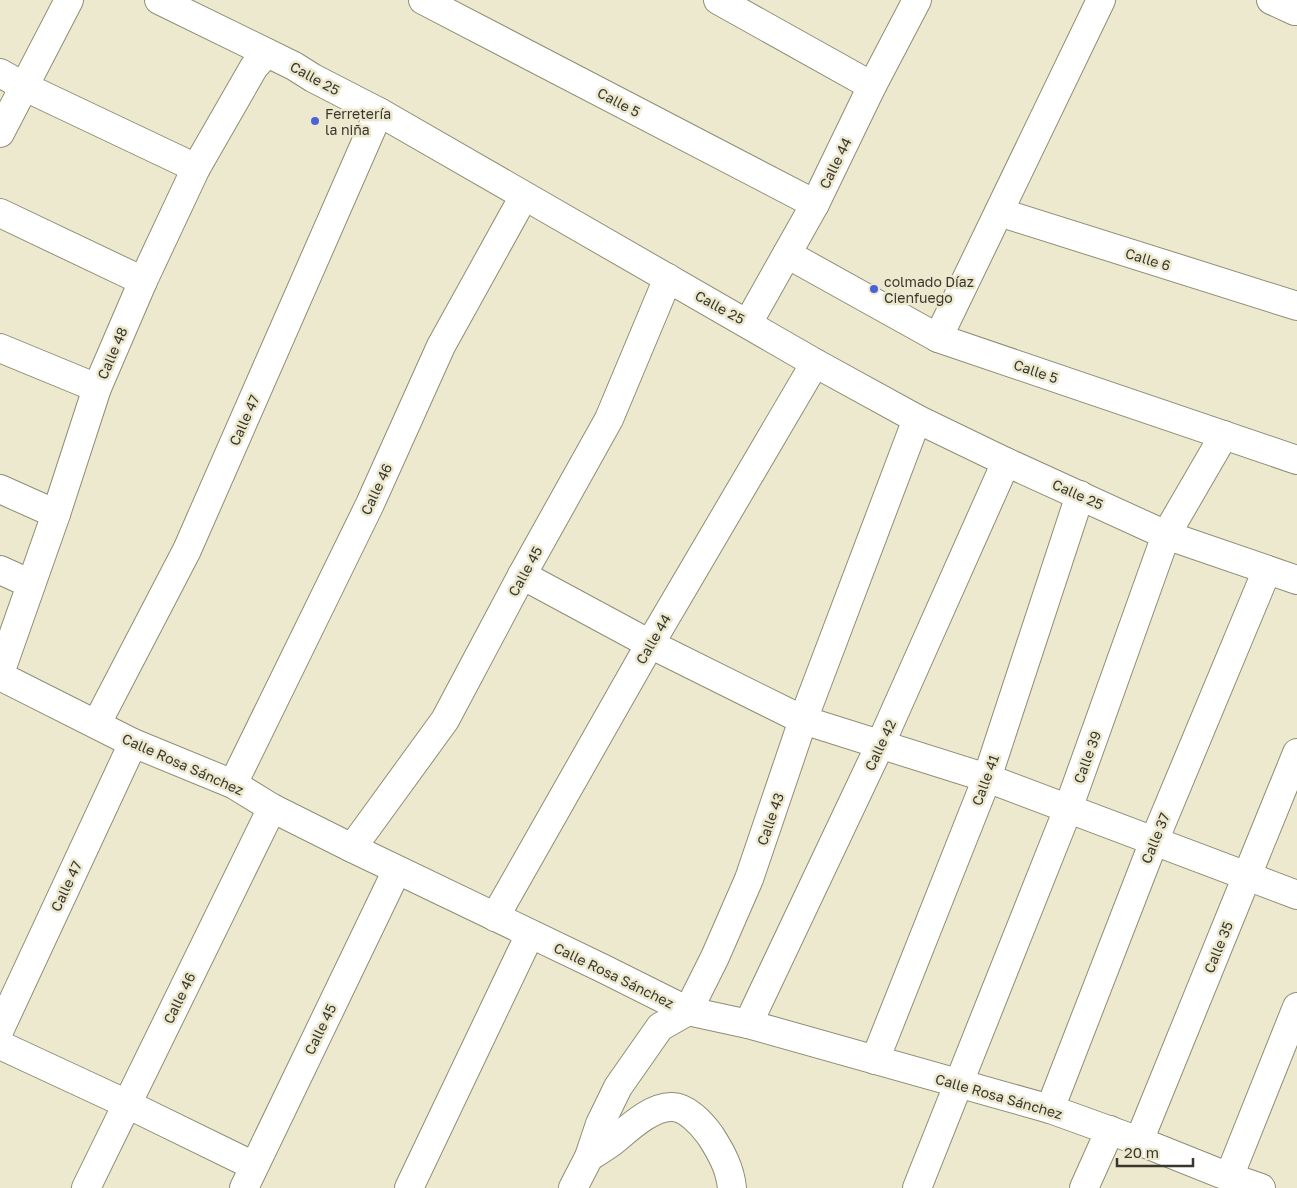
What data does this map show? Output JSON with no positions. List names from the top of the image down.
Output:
{
  "streets": {
    "street": [
      "Calle 25",
      "Calle 5",
      "Calle 44",
      "Calle 6",
      "Calle 48",
      "Calle 47",
      "Calle 46",
      "Calle 45",
      "Calle 42",
      "Calle 39",
      "Calle Rosa Sánchez",
      "Calle 41",
      "Calle 43",
      "Calle 37",
      "Calle 35"
    ]
  },
  "crossings": [
    ["Calle 25", "Calle 44"],
    ["Calle 25", "Calle 48"],
    ["Calle 25", "Calle 47"],
    ["Calle 25", "Calle 46"],
    ["Calle 25", "Calle 45"],
    ["Calle 25", "Calle 42"],
    ["Calle 25", "Calle 39"],
    ["Calle 25", "Calle 41"],
    ["Calle 25", "Calle 43"],
    ["Calle 25", "Calle 37"],
    ["Calle 5", "Calle 44"],
    ["Calle 5", "Calle 39"],
    ["Calle 44", "Calle Rosa Sánchez"],
    ["Calle 48", "Calle Rosa Sánchez"],
    ["Calle 47", "Calle Rosa Sánchez"],
    ["Calle 46", "Calle Rosa Sánchez"],
    ["Calle 45", "Calle Rosa Sánchez"],
    ["Calle 42", "Calle Rosa Sánchez"],
    ["Calle 39", "Calle Rosa Sánchez"],
    ["Calle Rosa Sánchez", "Calle 41"],
    ["Calle Rosa Sánchez", "Calle 43"],
    ["Calle Rosa Sánchez", "Calle 37"],
    ["Calle Rosa Sánchez", "Calle 35"]
  ],
  "places": ["Ferretería la niña", "colmado Díaz Cienfuego"],
  "scale_bar": "20 m"
}
